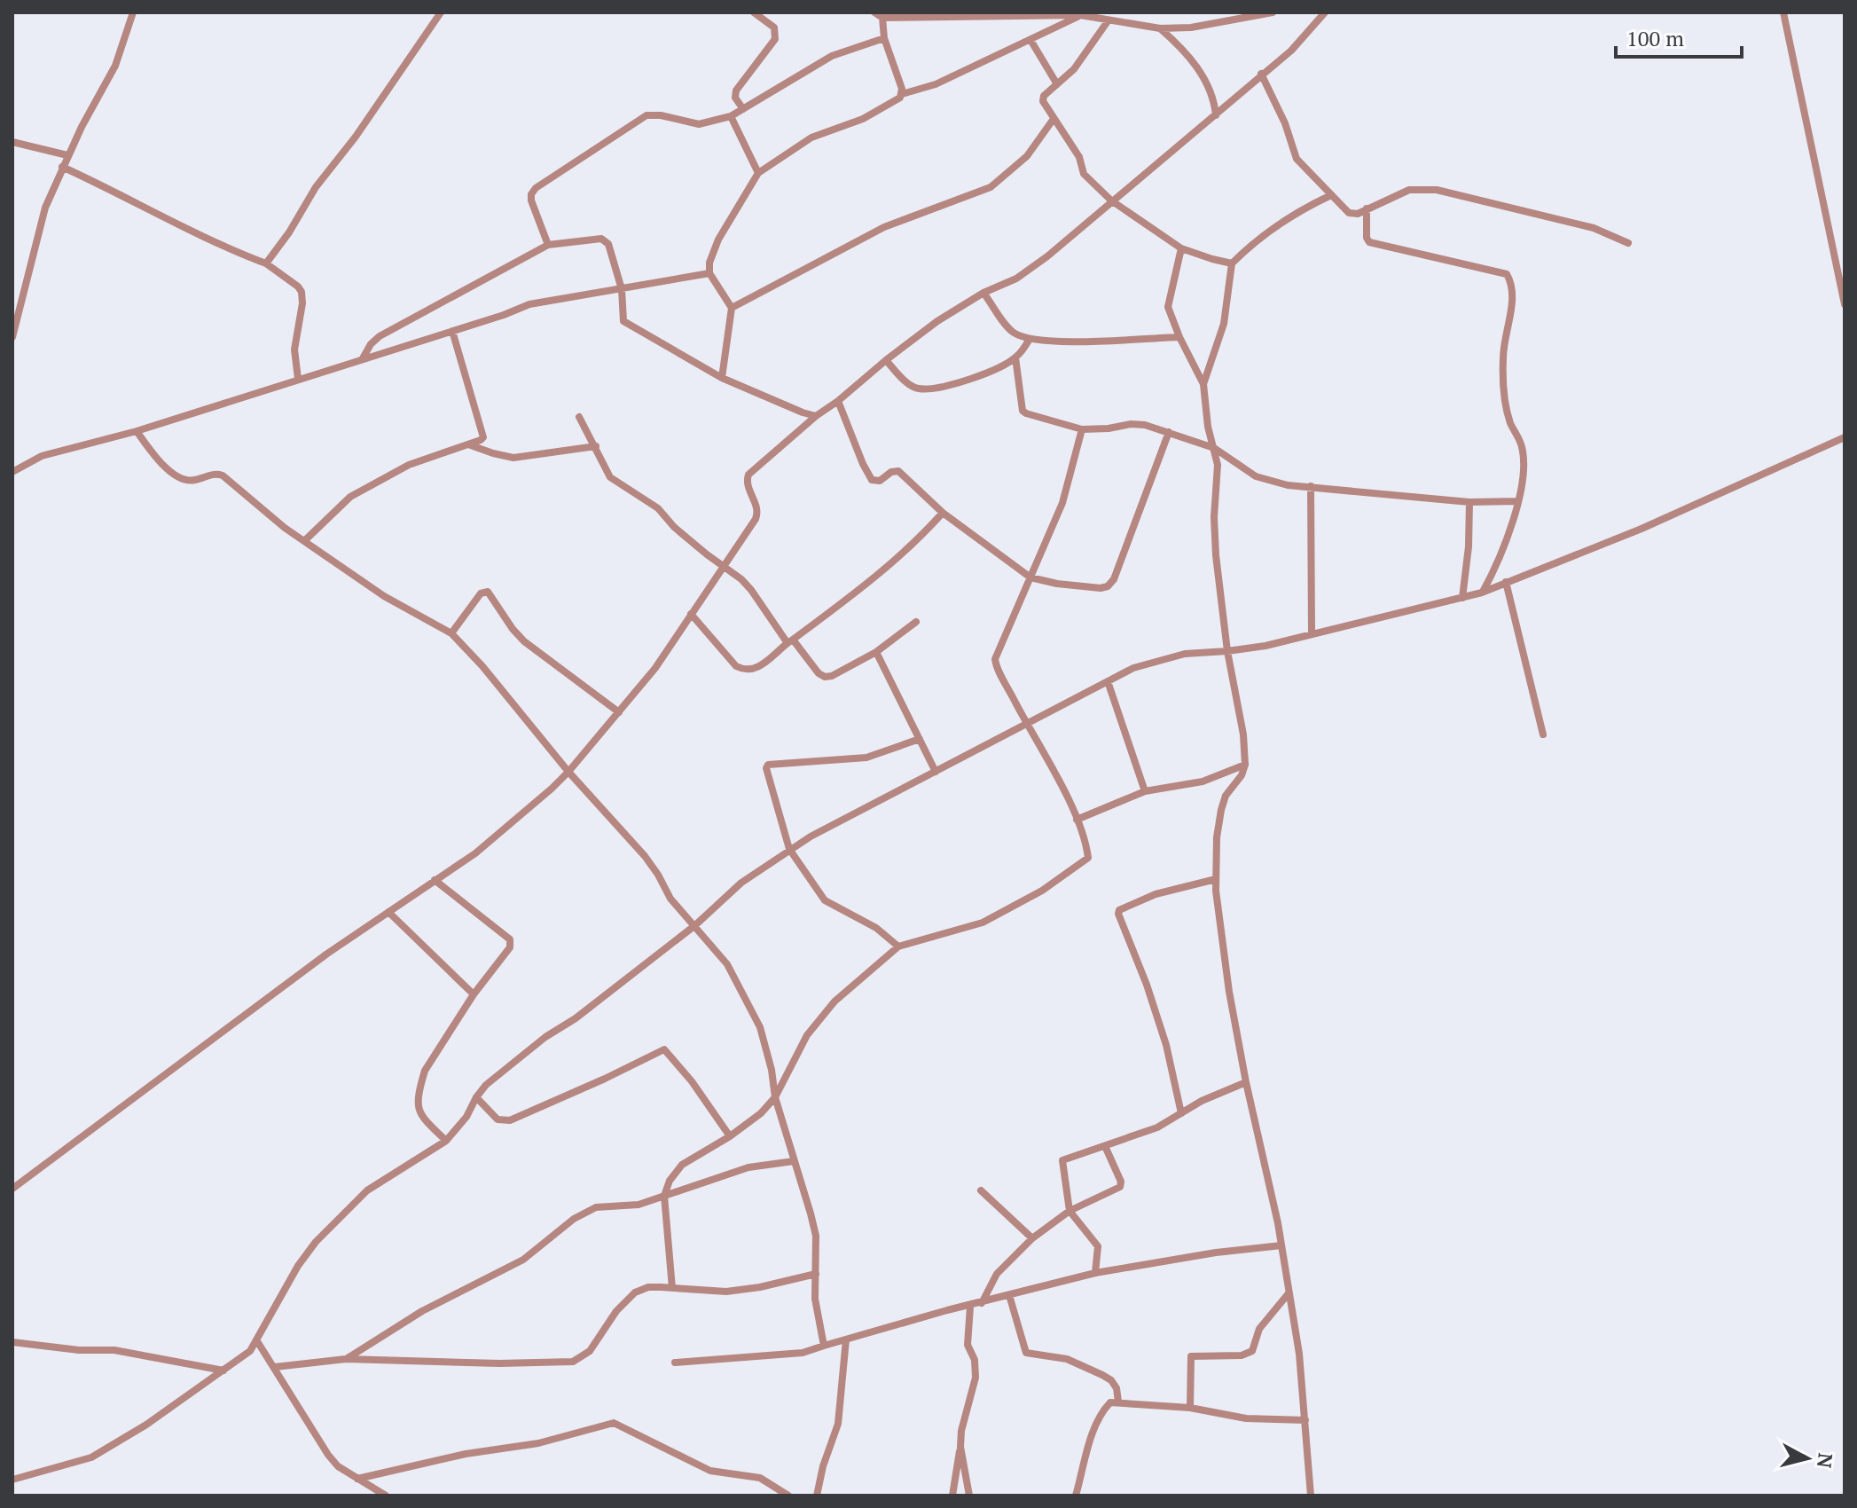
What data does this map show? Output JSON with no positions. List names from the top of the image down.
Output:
{
  "scale_bar": "100 m",
  "north": "right"
}
